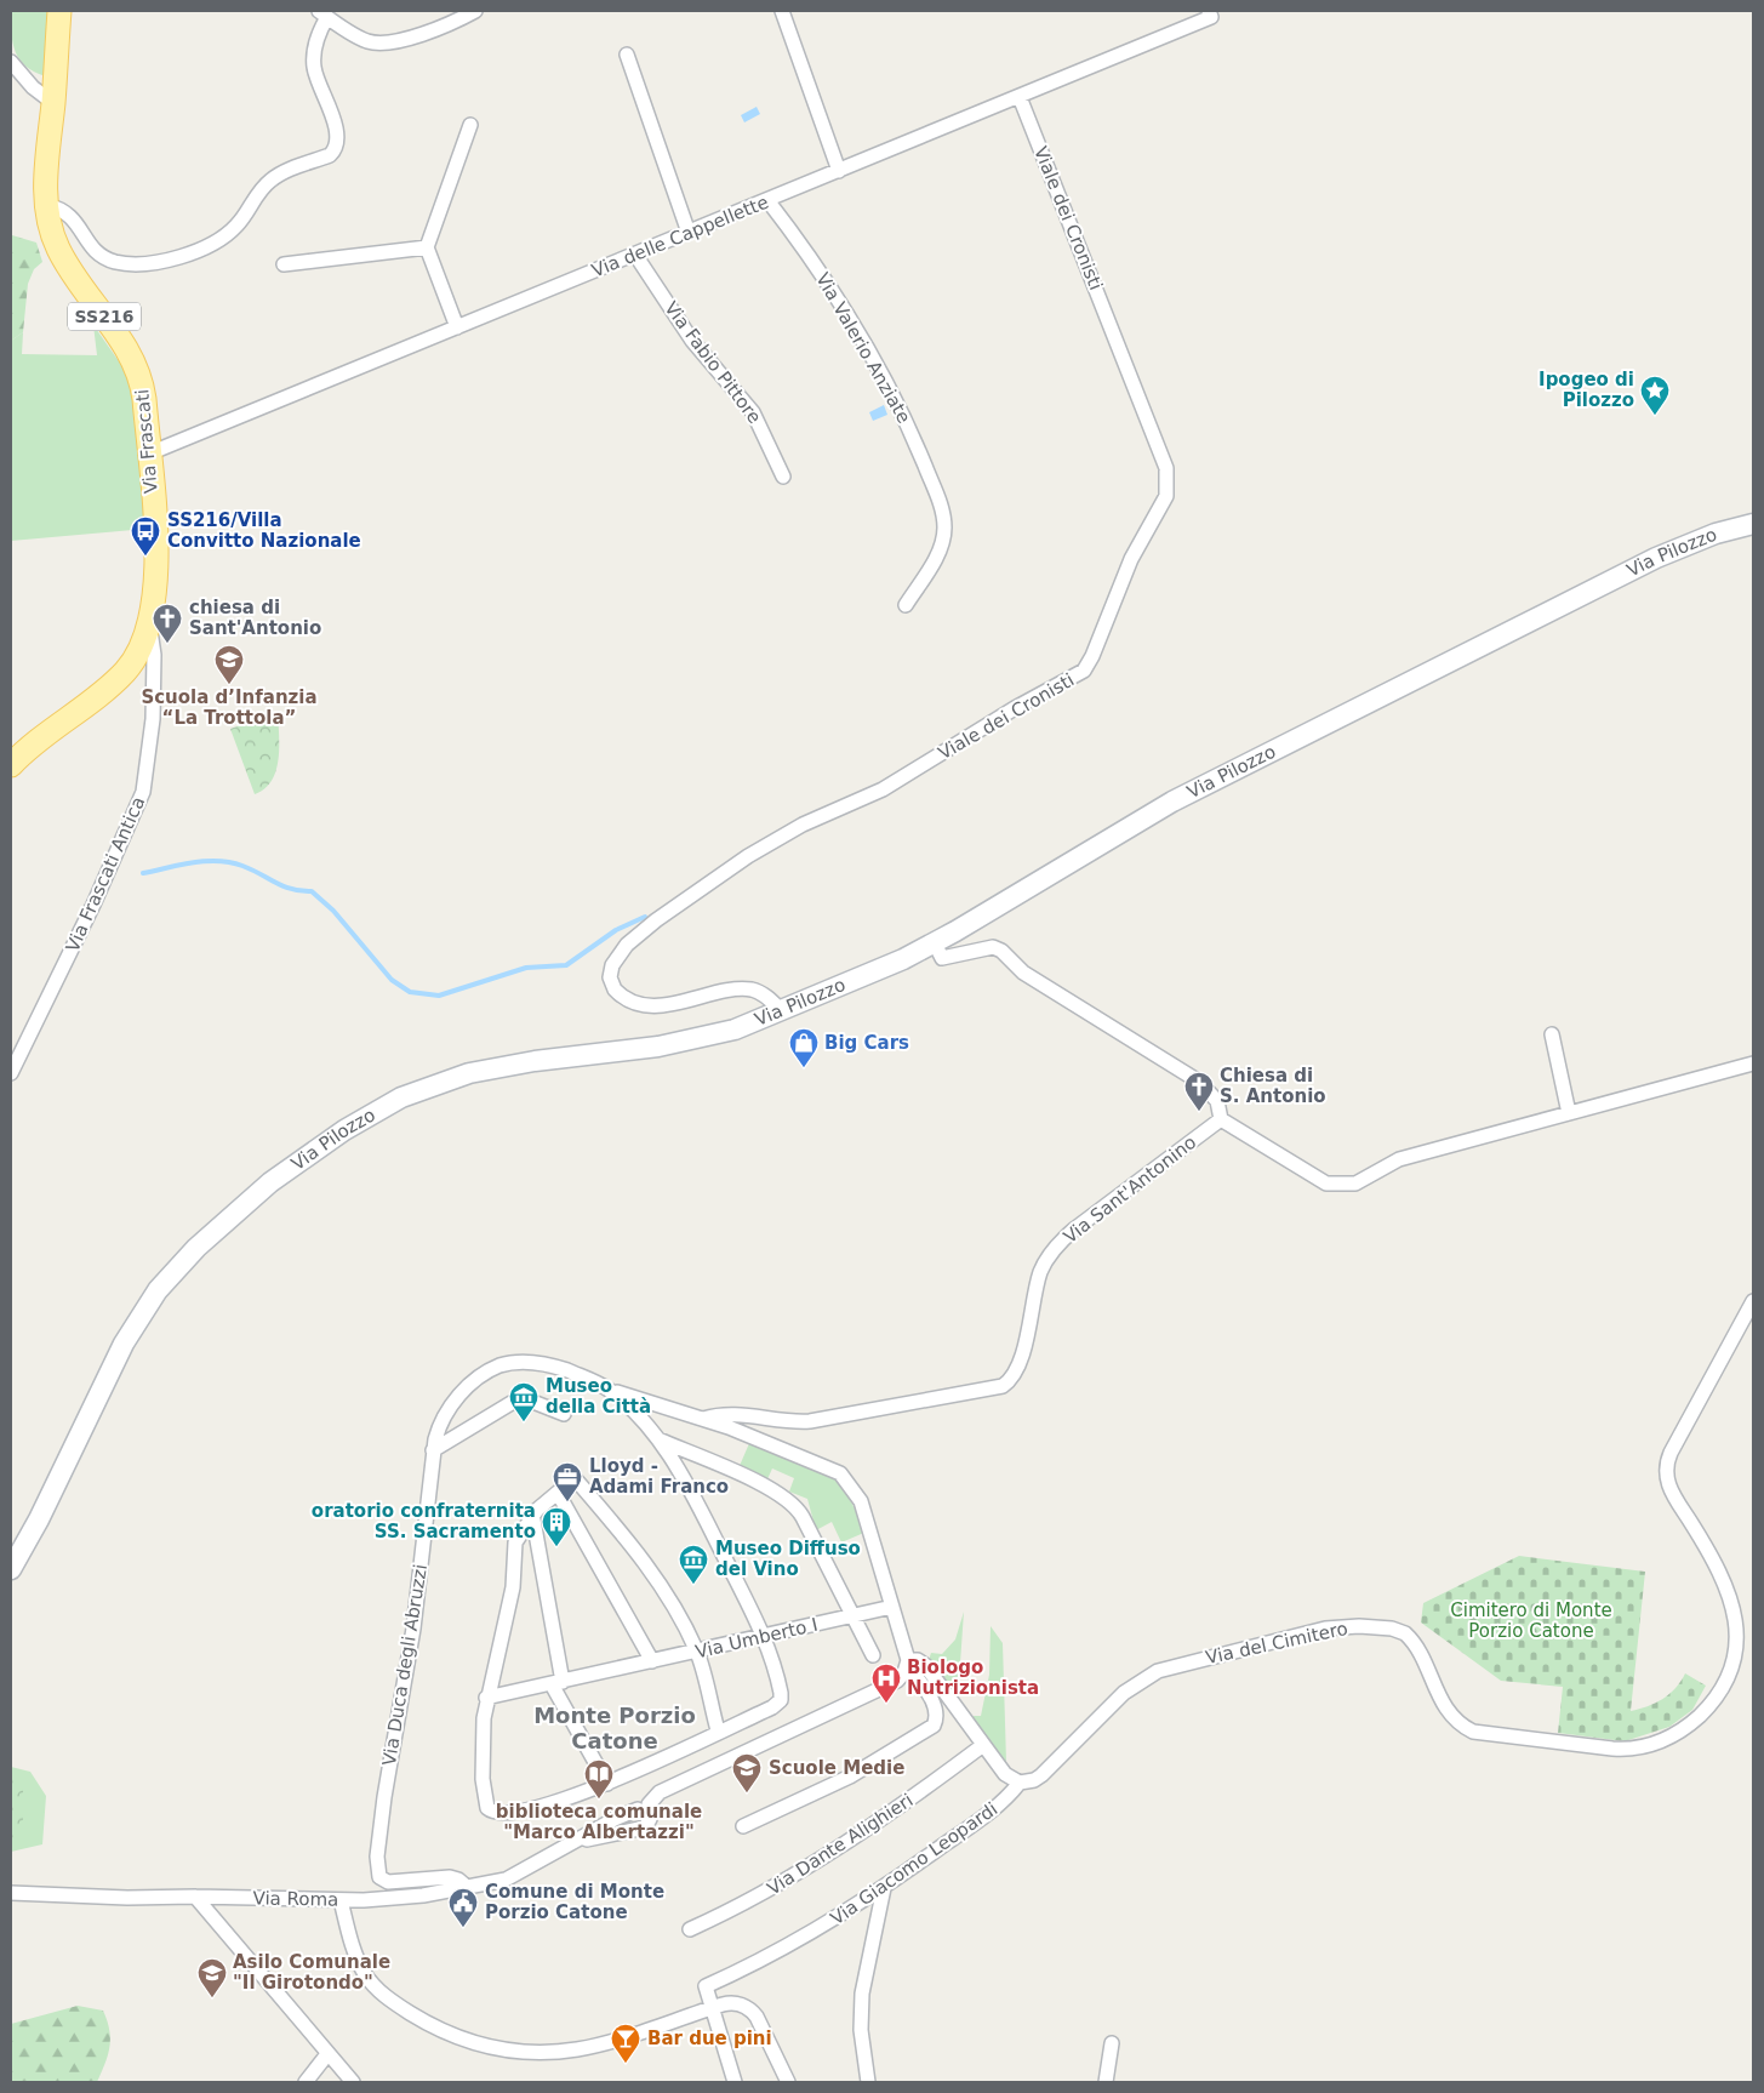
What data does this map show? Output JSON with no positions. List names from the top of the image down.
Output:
{
  "streets": {
    "main road": ["SS216", "Via Frascati", "Via Pilozzo"],
    "street": [
      "Viale dei Cronisti",
      "Via delle Cappellette",
      "Via Valerio Anziate",
      "Via Fabio Pittore",
      "Via Frascati Antica",
      "Via Sant'Antonino",
      "Via Umberto I",
      "Via del Cimitero",
      "Via Duca degli Abruzzi",
      "Via Dante Alighieri",
      "Via Giacomo Leopardi",
      "Via Roma"
    ]
  },
  "crossings": [
    ["Viale dei Cronisti", "Via delle Cappellette"],
    ["Viale dei Cronisti", "Via Pilozzo"],
    ["Via delle Cappellette", "Via Valerio Anziate"],
    ["Via delle Cappellette", "Via Fabio Pittore"],
    ["Via delle Cappellette", "Via Frascati"],
    ["Via Frascati", "Via Frascati Antica"],
    ["Via Umberto I", "Via Duca degli Abruzzi"],
    ["Via del Cimitero", "Via Giacomo Leopardi"],
    ["Via Duca degli Abruzzi", "Via Roma"]
  ],
  "districts": ["Monte Porzio Catone"],
  "parks": ["Cimitero di Monte Porzio Catone"],
  "places": {
    "place": ["Ipogeo di Pilozzo"],
    "bus stop": ["SS216/Villa Convitto Nazionale"],
    "church": ["chiesa di Sant'Antonio", "Chiesa di S. Antonio"],
    "school or university": ["Scuola d’Infanzia “La Trottola”", "Scuole Medie", "Asilo Comunale \"Il Girotondo\""],
    "shop": ["Big Cars"],
    "museum": ["Museo della Città", "Museo Diffuso del Vino"],
    "office": ["Lloyd - Adami Franco"],
    "building": ["oratorio confraternita SS. Sacramento"],
    "hospital": ["Biologo Nutrizionista"],
    "library": ["biblioteca comunale \"Marco Albertazzi\""],
    "public building": ["Comune di Monte Porzio Catone"],
    "bar": ["Bar due pini"]
  }
}
